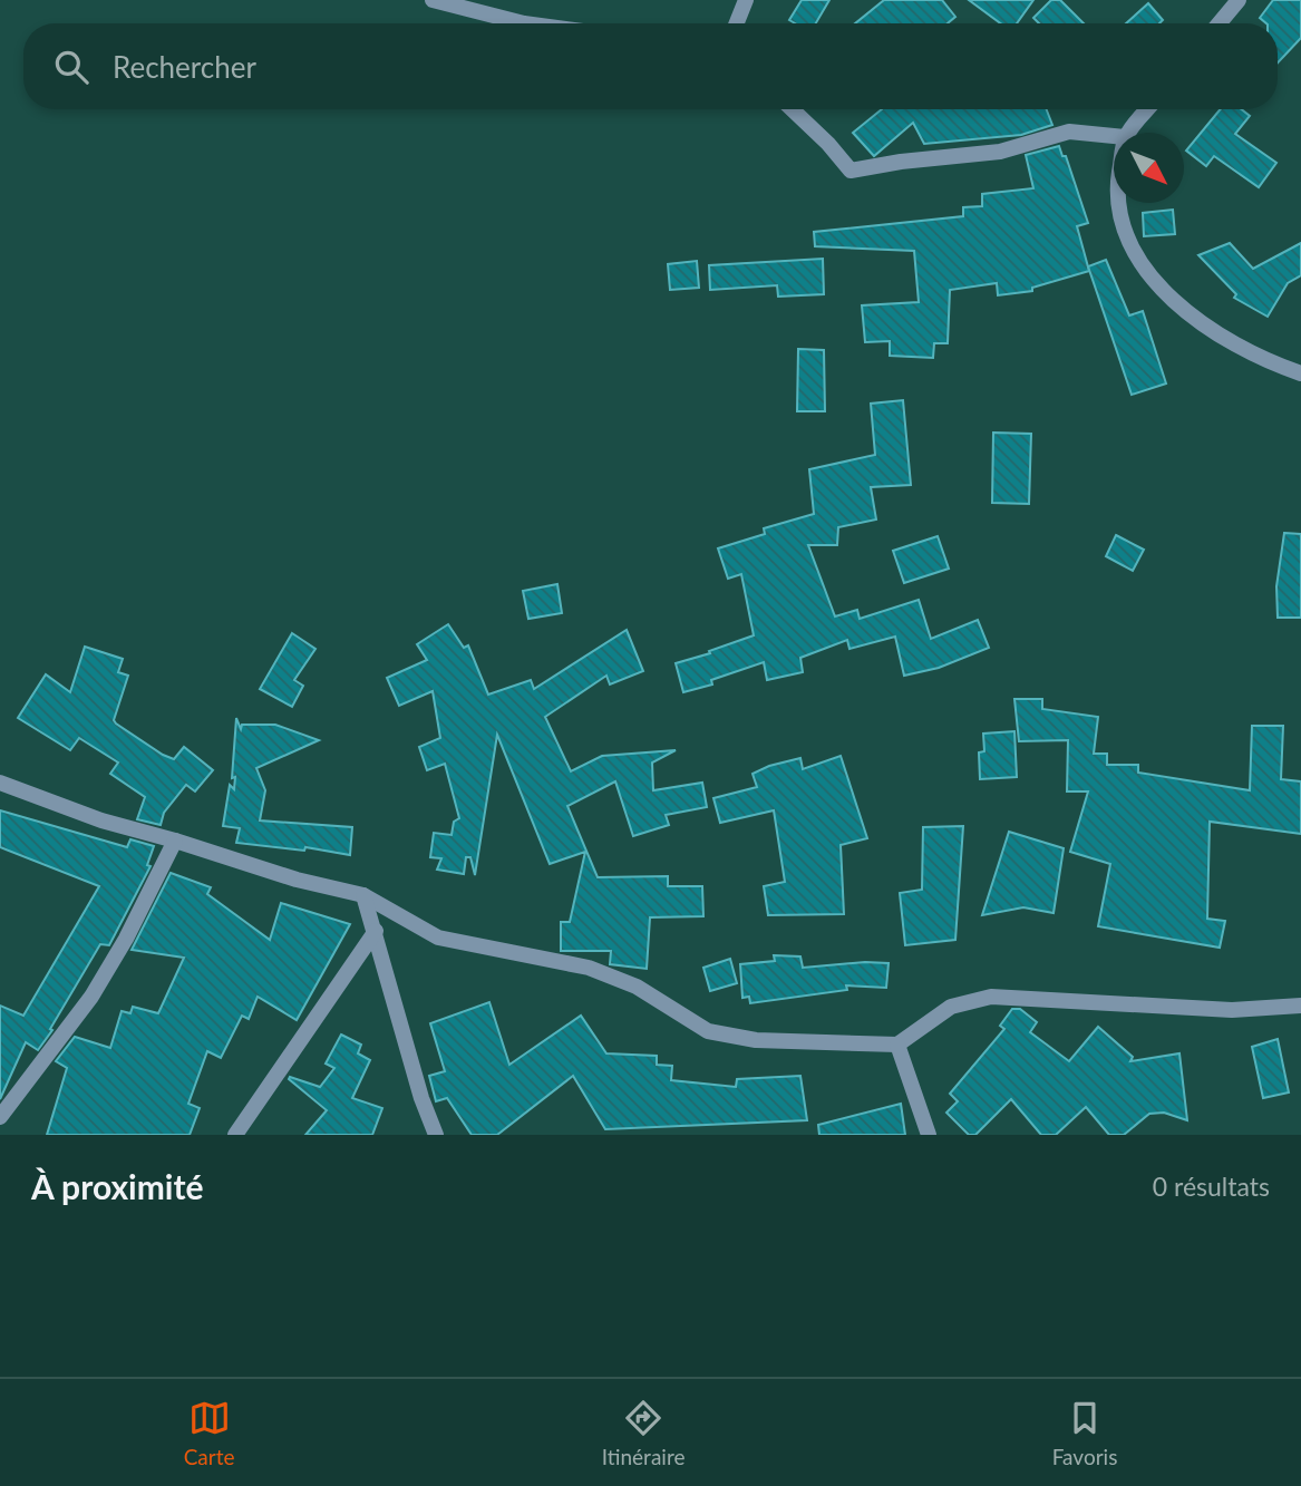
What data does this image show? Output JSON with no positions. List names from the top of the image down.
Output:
{
  "north": "bottom right",
  "page": {
    "search": "Rechercher",
    "heading": ["À proximité", "0 résultats"],
    "nav": ["Carte", "Itinéraire", "Favoris"]
  }
}
